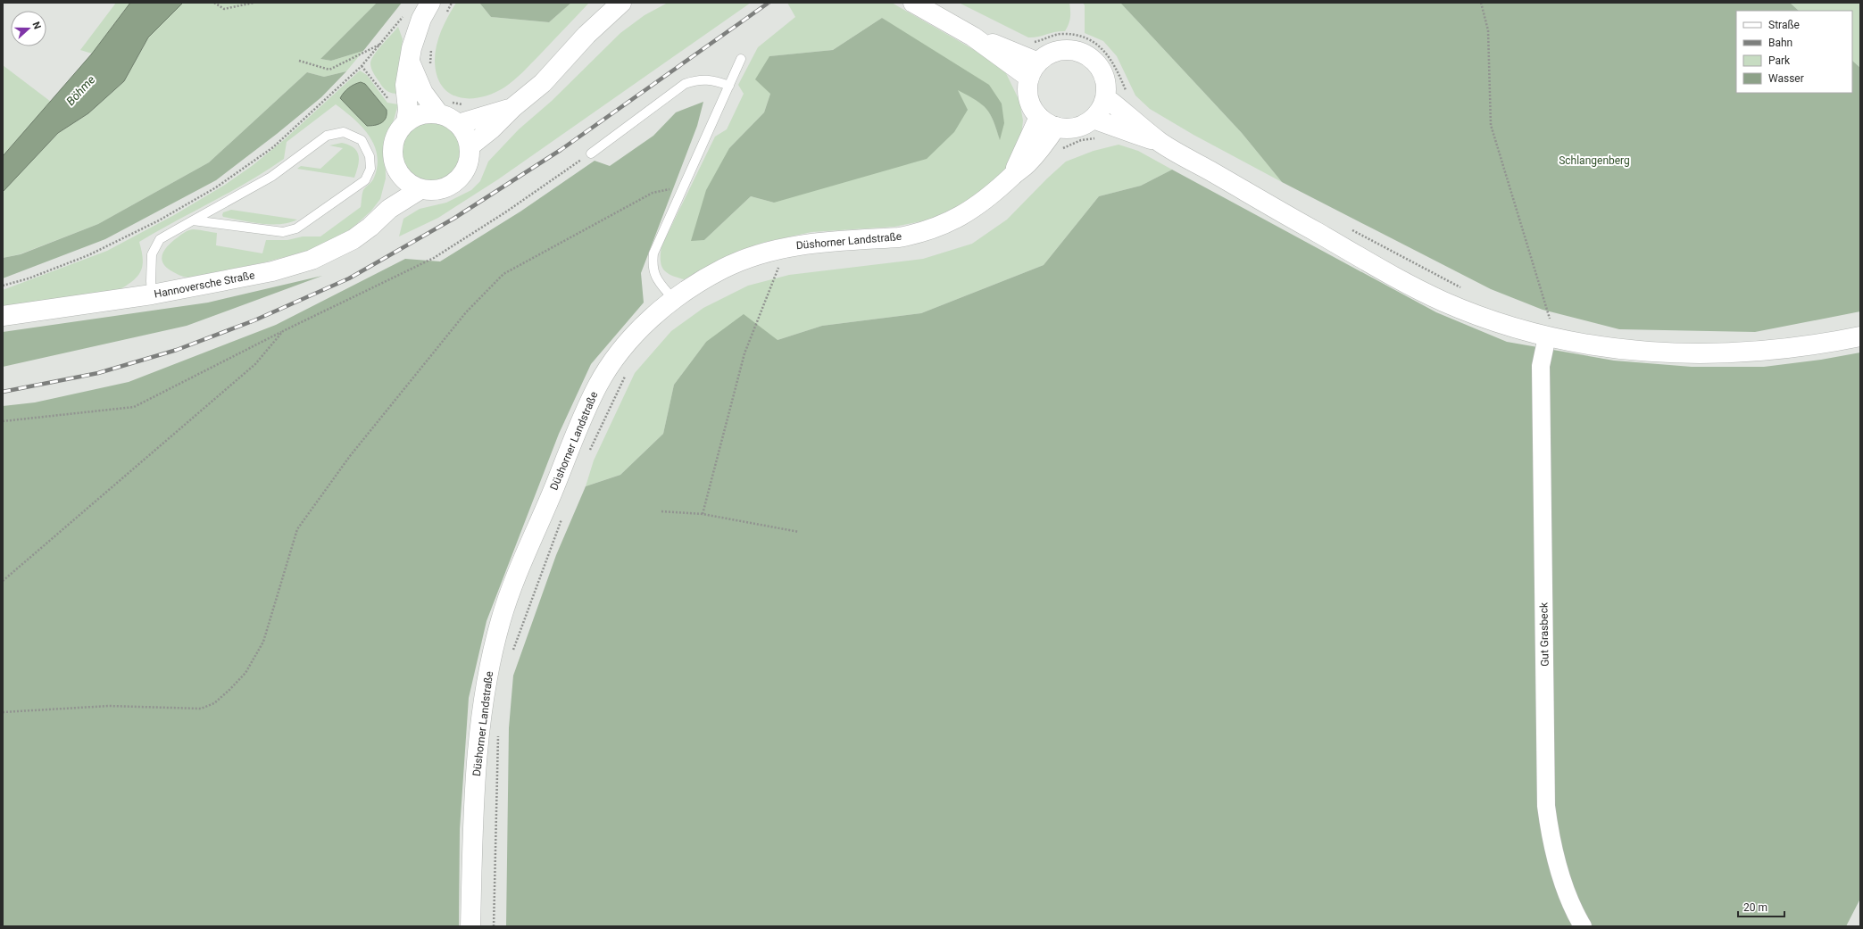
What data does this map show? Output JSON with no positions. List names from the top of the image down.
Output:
{
  "streets": {
    "main road": ["Düshorner Landstraße", "Hannoversche Straße"],
    "street": ["Gut Grasbeck"]
  },
  "water": ["Böhme"],
  "parks": ["Schlangenberg"],
  "legend": [
    "Straße",
    "Bahn",
    "Park",
    "Wasser"
  ],
  "scale_bar": "20 m",
  "north": "right"
}
